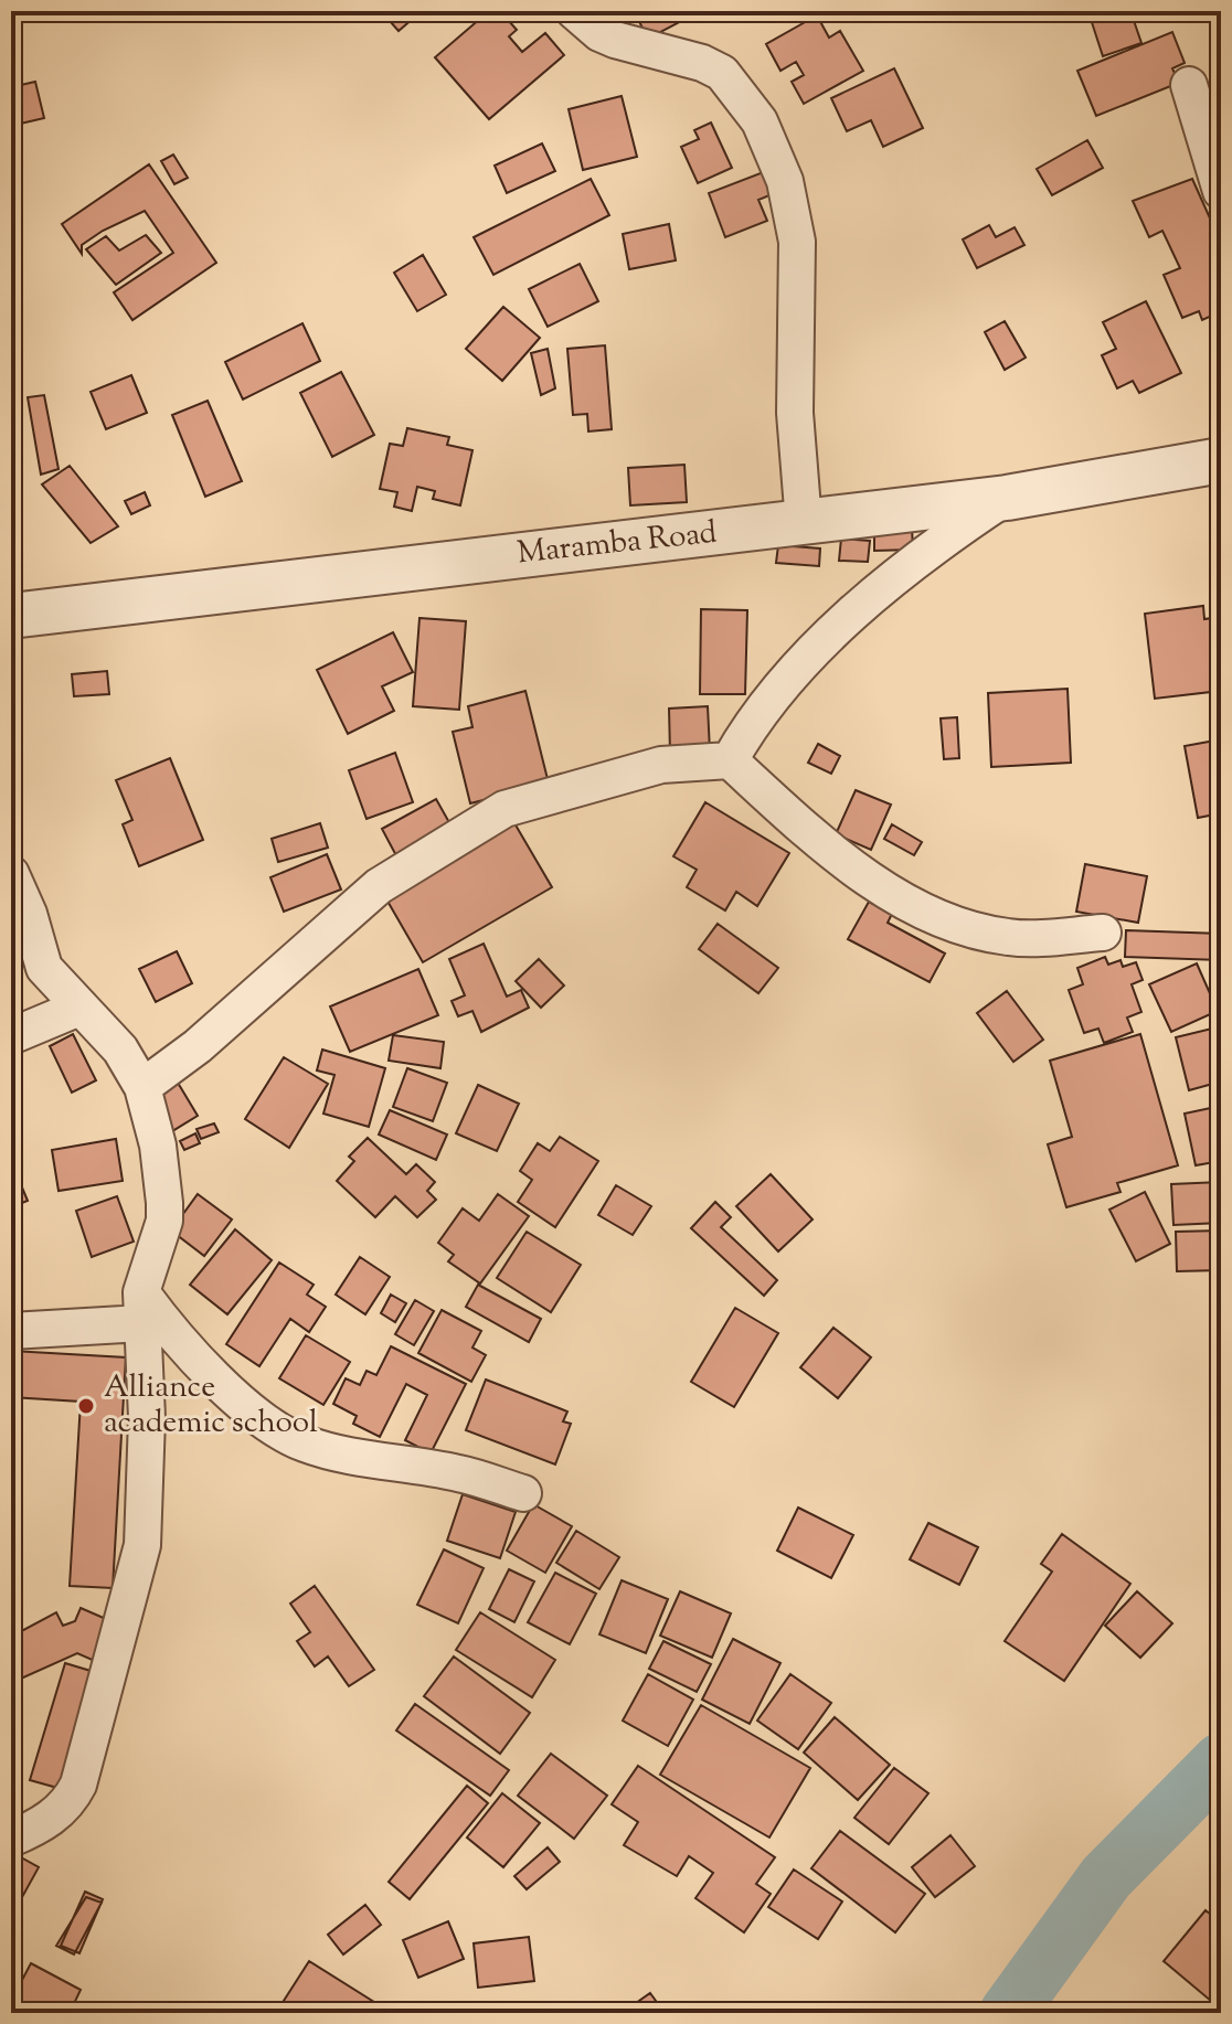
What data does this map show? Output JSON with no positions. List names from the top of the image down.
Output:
{
  "streets": {
    "street": ["Maramba Road"]
  },
  "places": ["Alliance academic school"]
}
